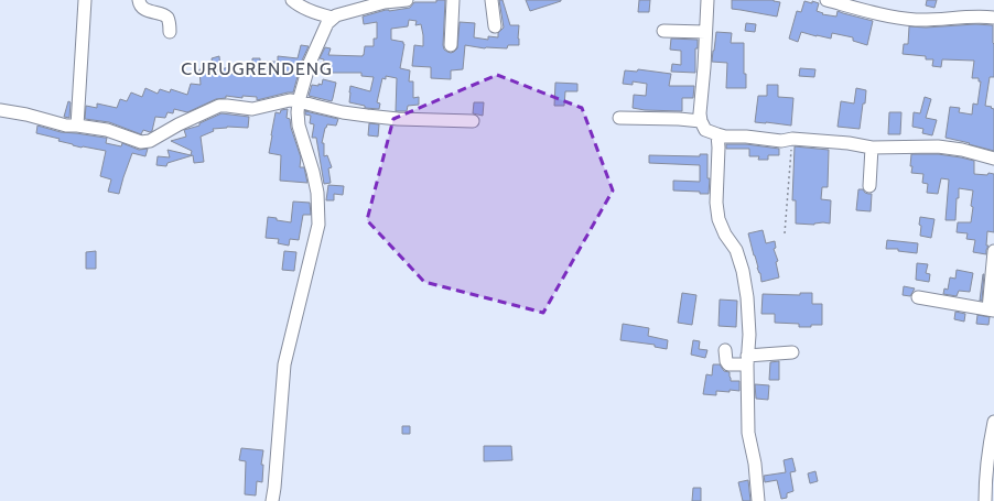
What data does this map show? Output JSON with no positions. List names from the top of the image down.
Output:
{
  "districts": ["CURUGRENDENG"]
}
